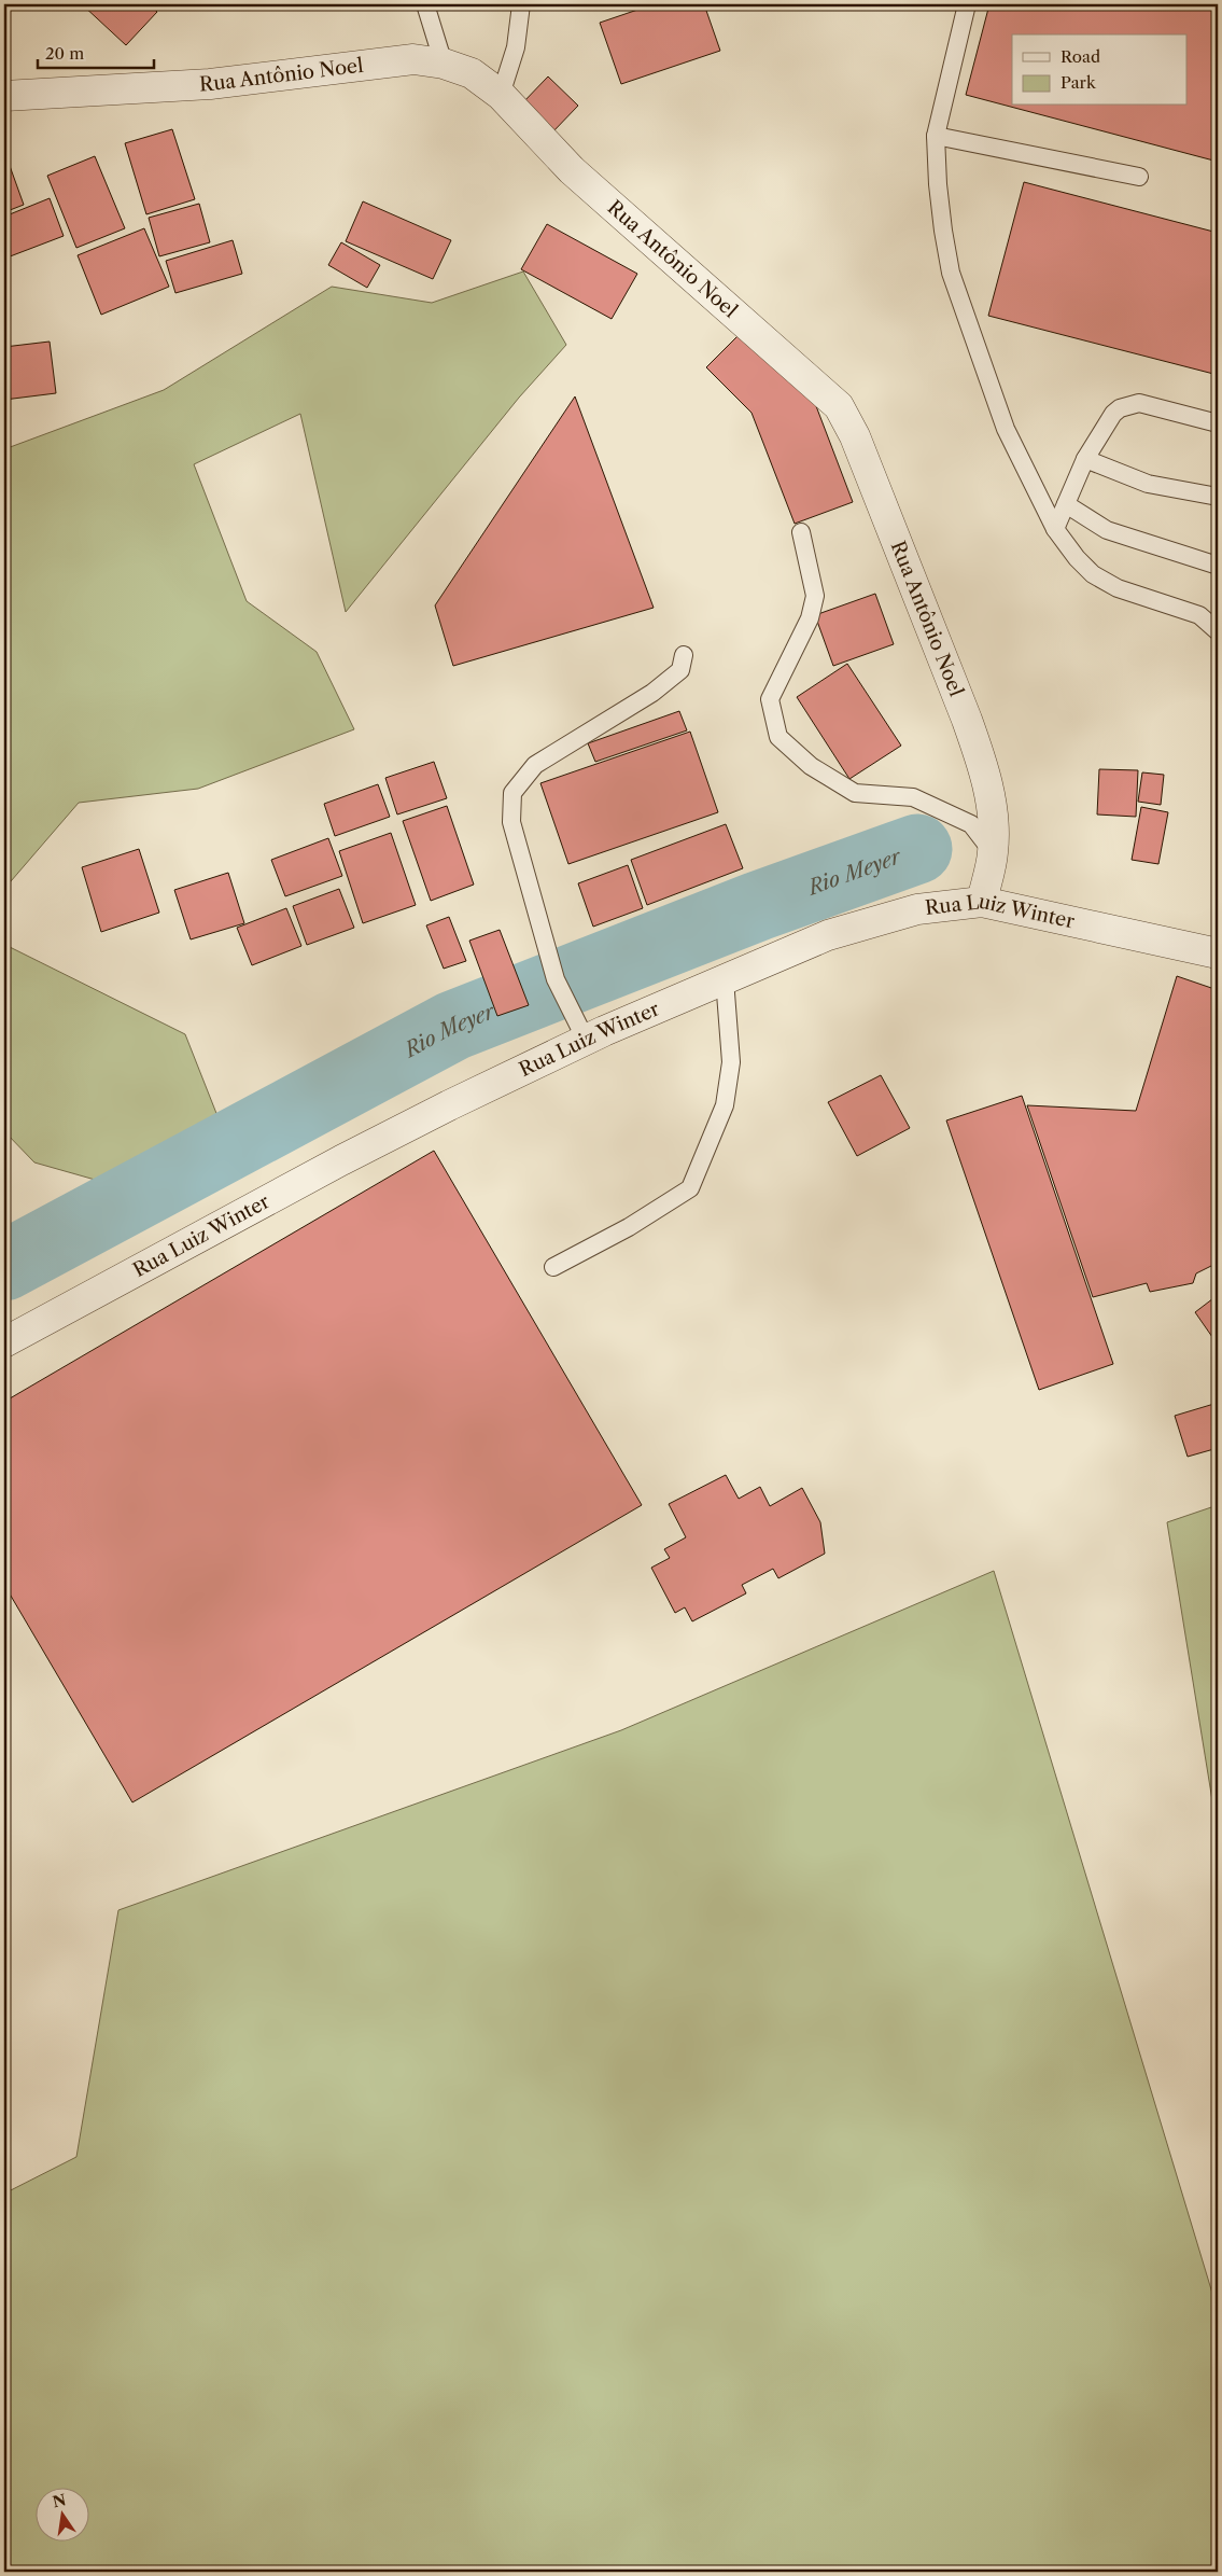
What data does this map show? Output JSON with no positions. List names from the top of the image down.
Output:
{
  "streets": {
    "street": ["Rua Antônio Noel", "Rua Luiz Winter"]
  },
  "crossings": [
    ["Rua Antônio Noel", "Rua Luiz Winter"]
  ],
  "water": ["Rio Meyer"],
  "legend": ["Road", "Park"],
  "scale_bar": "20 m",
  "north": "top"
}
